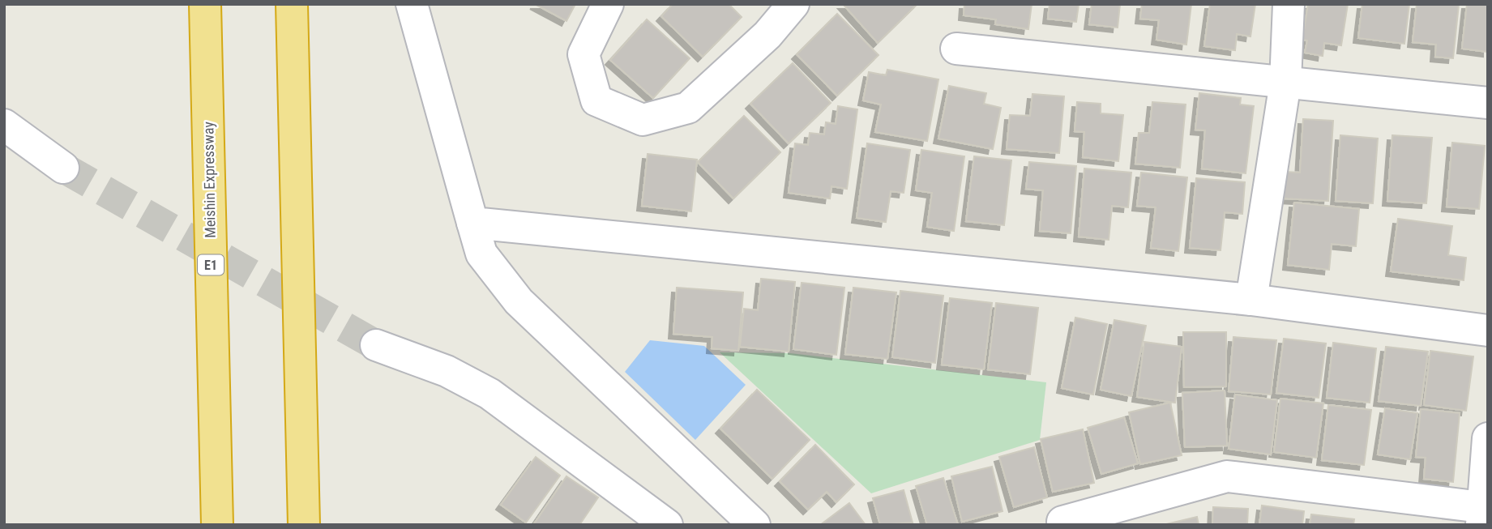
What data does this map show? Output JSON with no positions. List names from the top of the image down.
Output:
{
  "streets": {
    "highway": ["Meishin Expressway", "E1"]
  }
}
